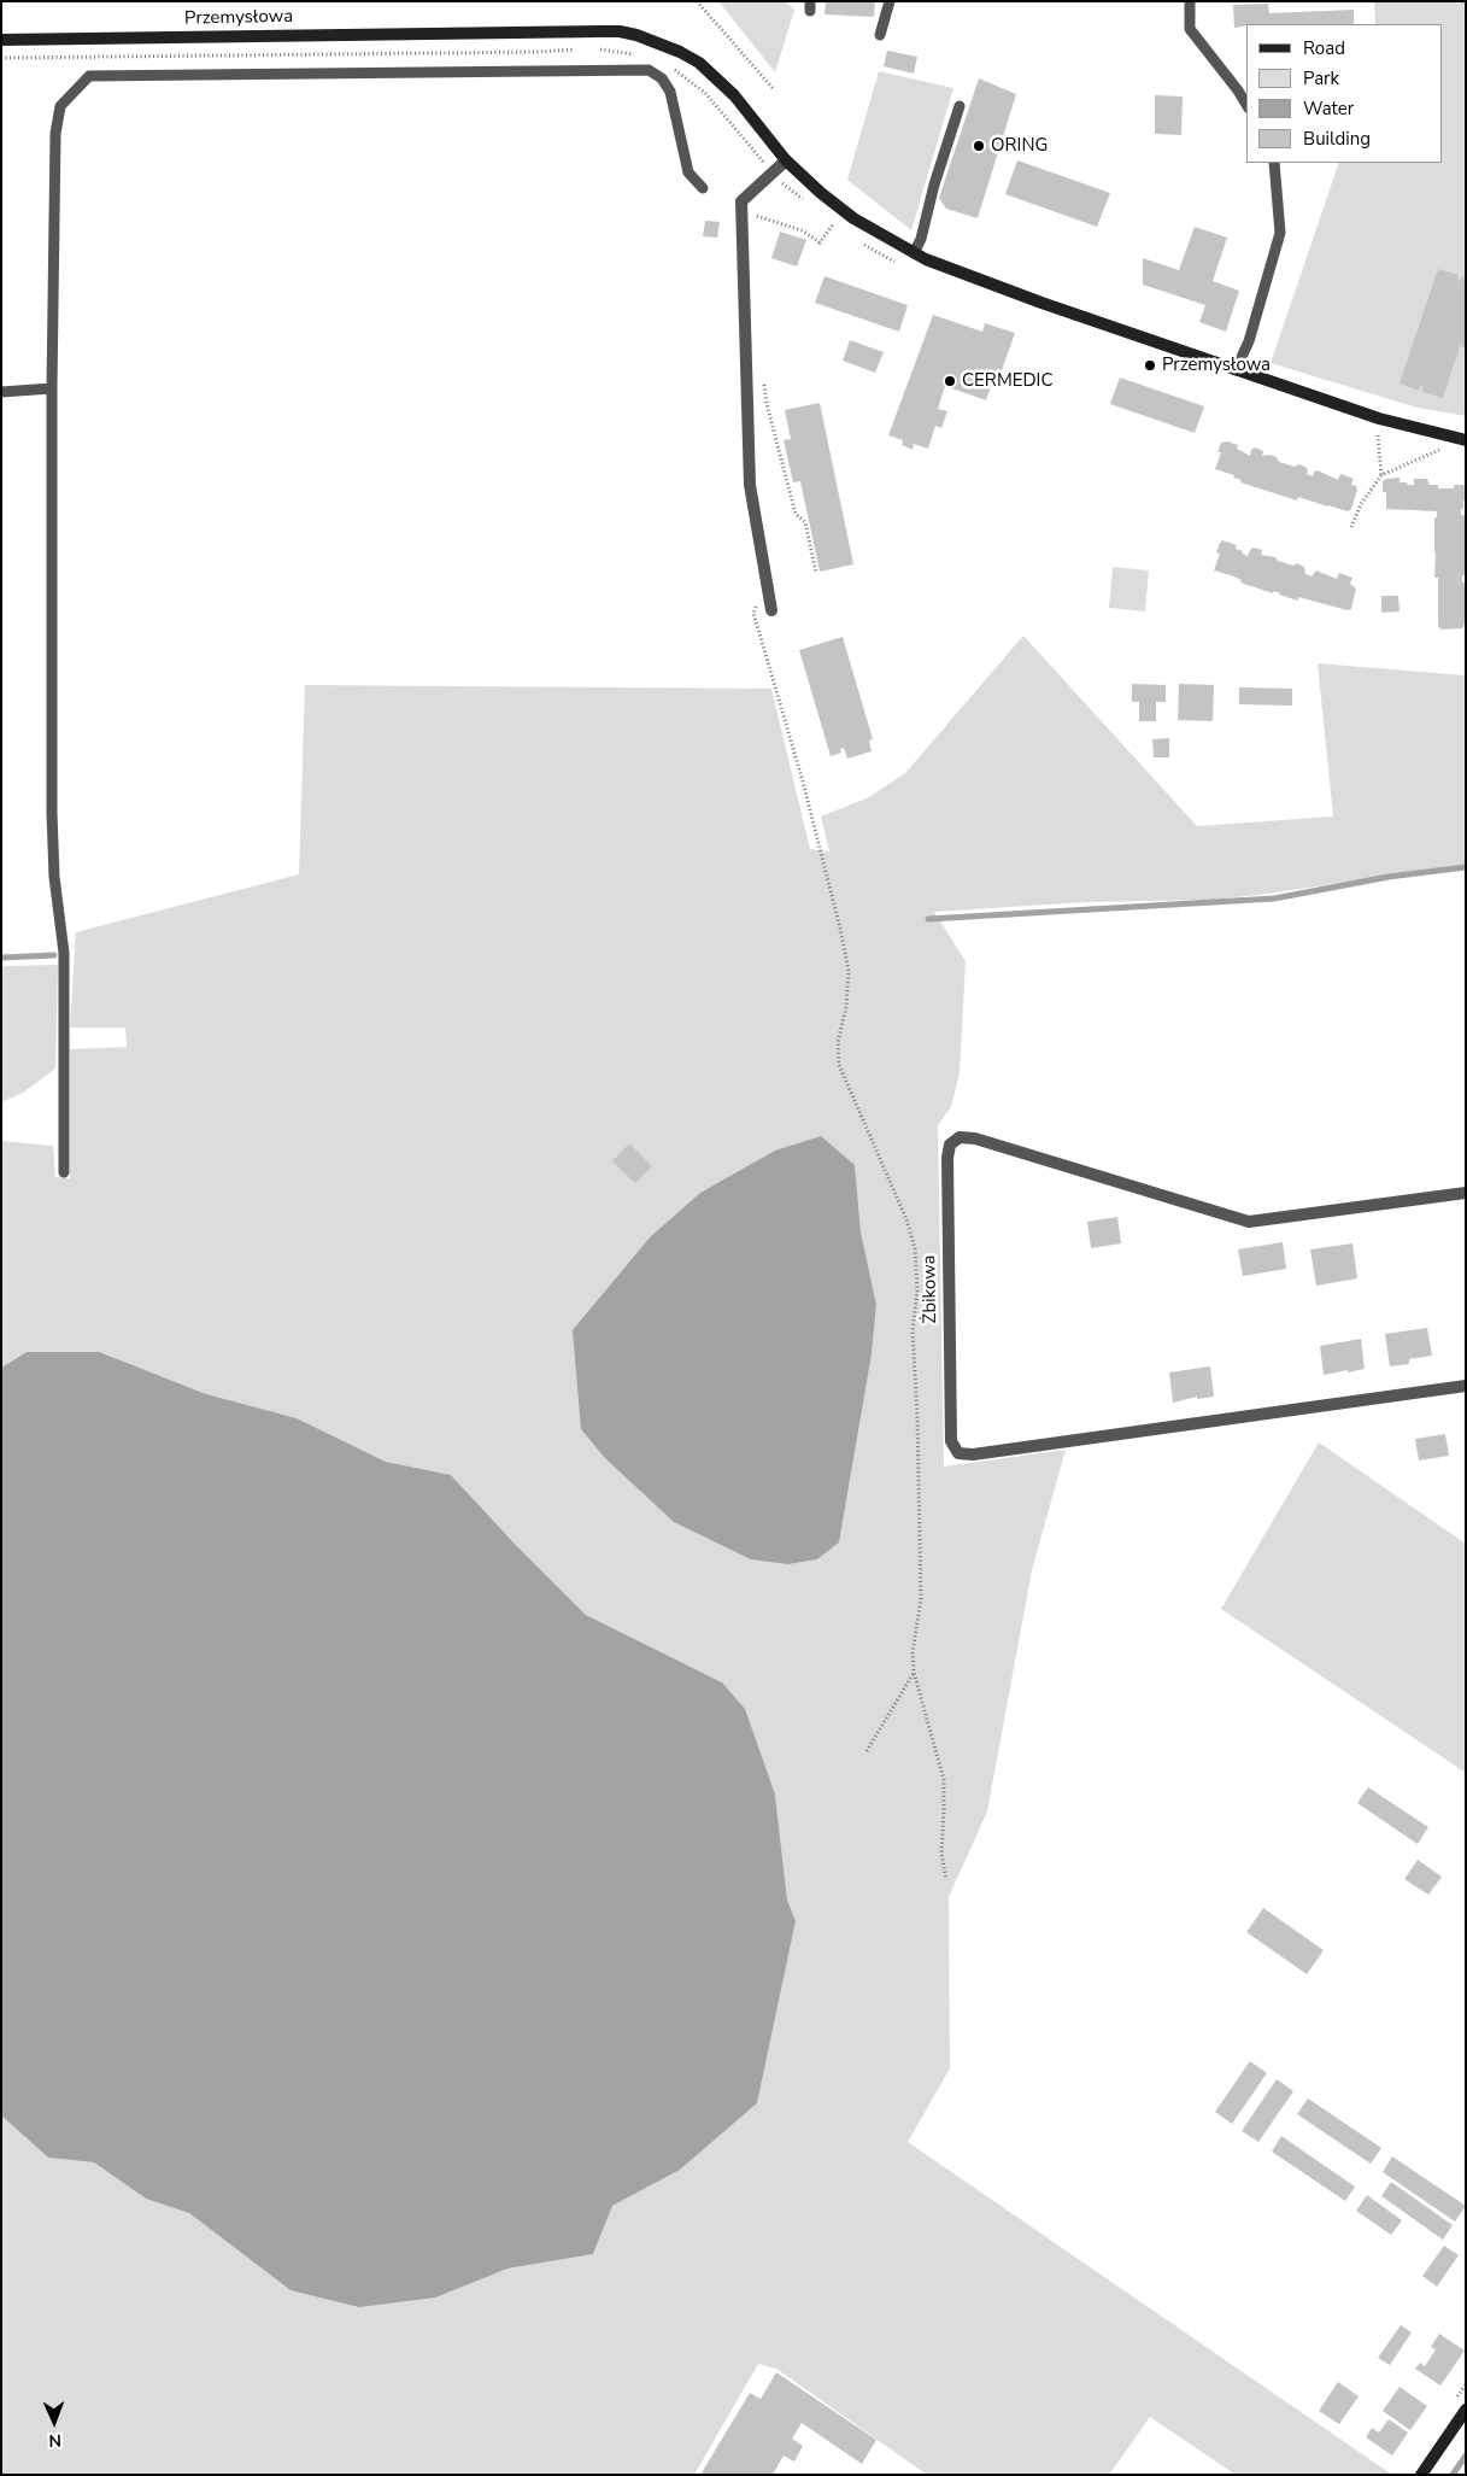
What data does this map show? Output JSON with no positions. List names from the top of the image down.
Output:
{
  "streets": {
    "street": ["Przemysłowa", "Żbikowa"]
  },
  "places": ["ORING", "Przemysłowa", "CERMEDIC"],
  "legend": [
    "Road",
    "Park",
    "Water",
    "Building"
  ],
  "north": "bottom"
}
